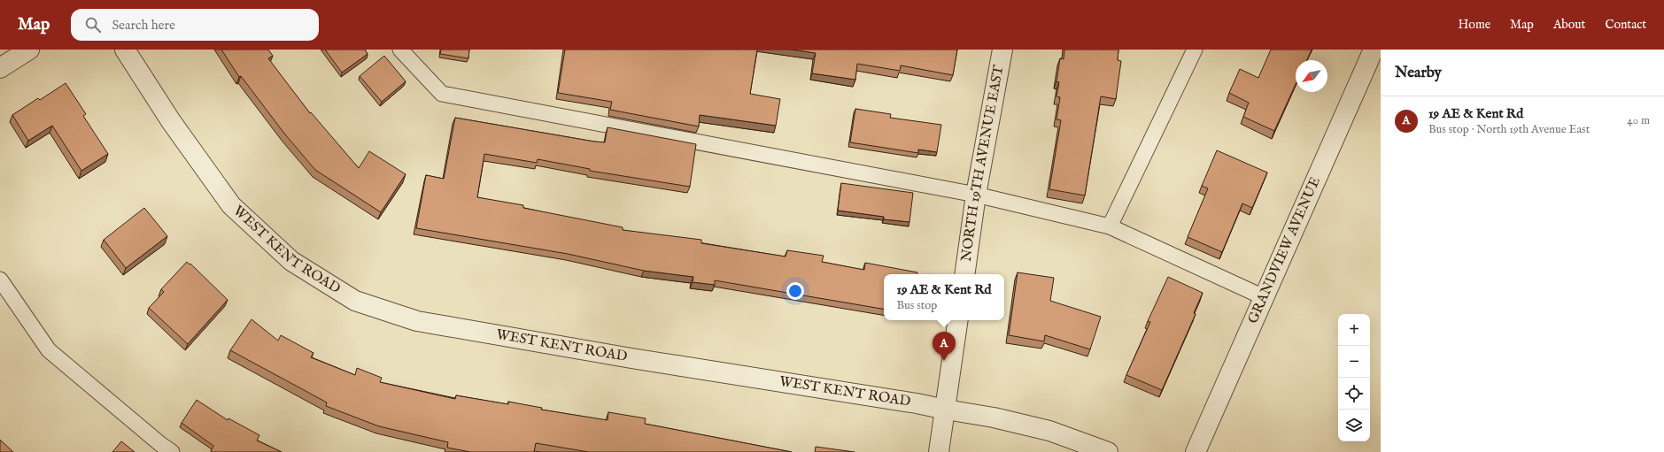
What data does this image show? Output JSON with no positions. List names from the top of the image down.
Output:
{
  "streets": {
    "street": ["NORTH 19TH AVENUE EAST", "WEST KENT ROAD", "GRANDVIEW AVENUE"]
  },
  "north": "bottom left",
  "page": {
    "header": "Map",
    "search": "Search here",
    "nav": [
      "Home",
      "Map",
      "About",
      "Contact"
    ],
    "heading": "Nearby",
    "list": [
      {
        "mark": "A",
        "name": "19 AE & Kent Rd",
        "note": "Bus stop · North 19th Avenue East",
        "value": "40 m"
      }
    ],
    "popup": ["19 AE & Kent Rd", "Bus stop"],
    "map_buttons": ["+", "−"],
    "pins": "A"
  }
}
